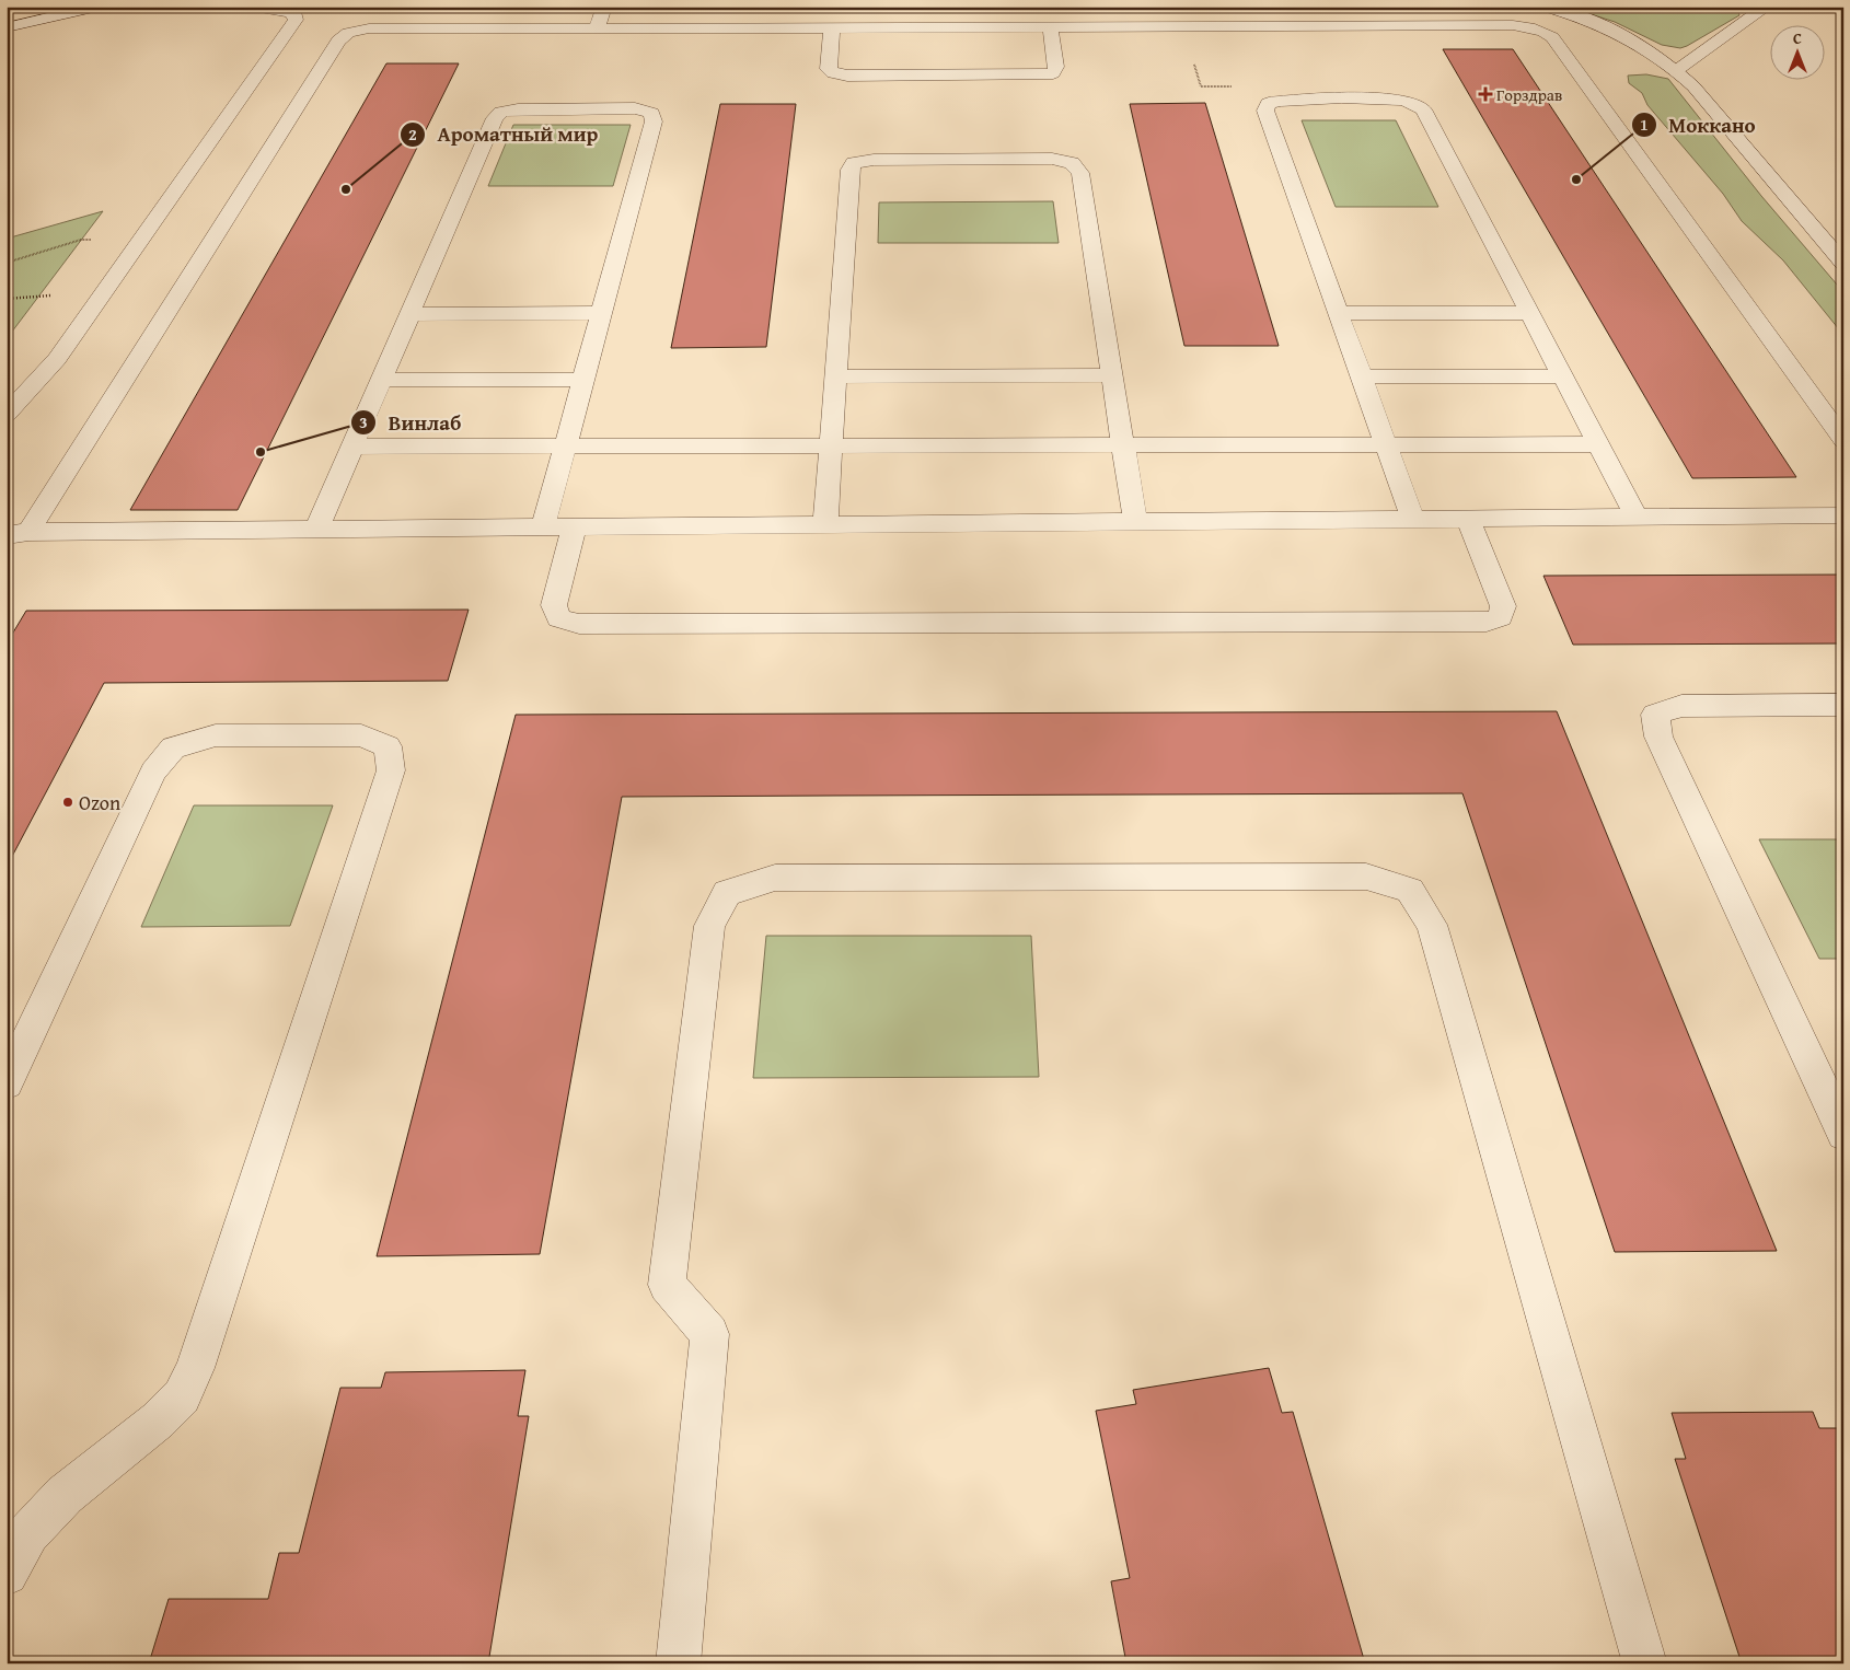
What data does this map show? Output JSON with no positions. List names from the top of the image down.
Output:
{
  "places": {
    "health": ["Горздрав"],
    "other": [
      "Моккано",
      "Ароматный мир",
      "Винлаб",
      "Ozon"
    ]
  },
  "north": "top"
}
